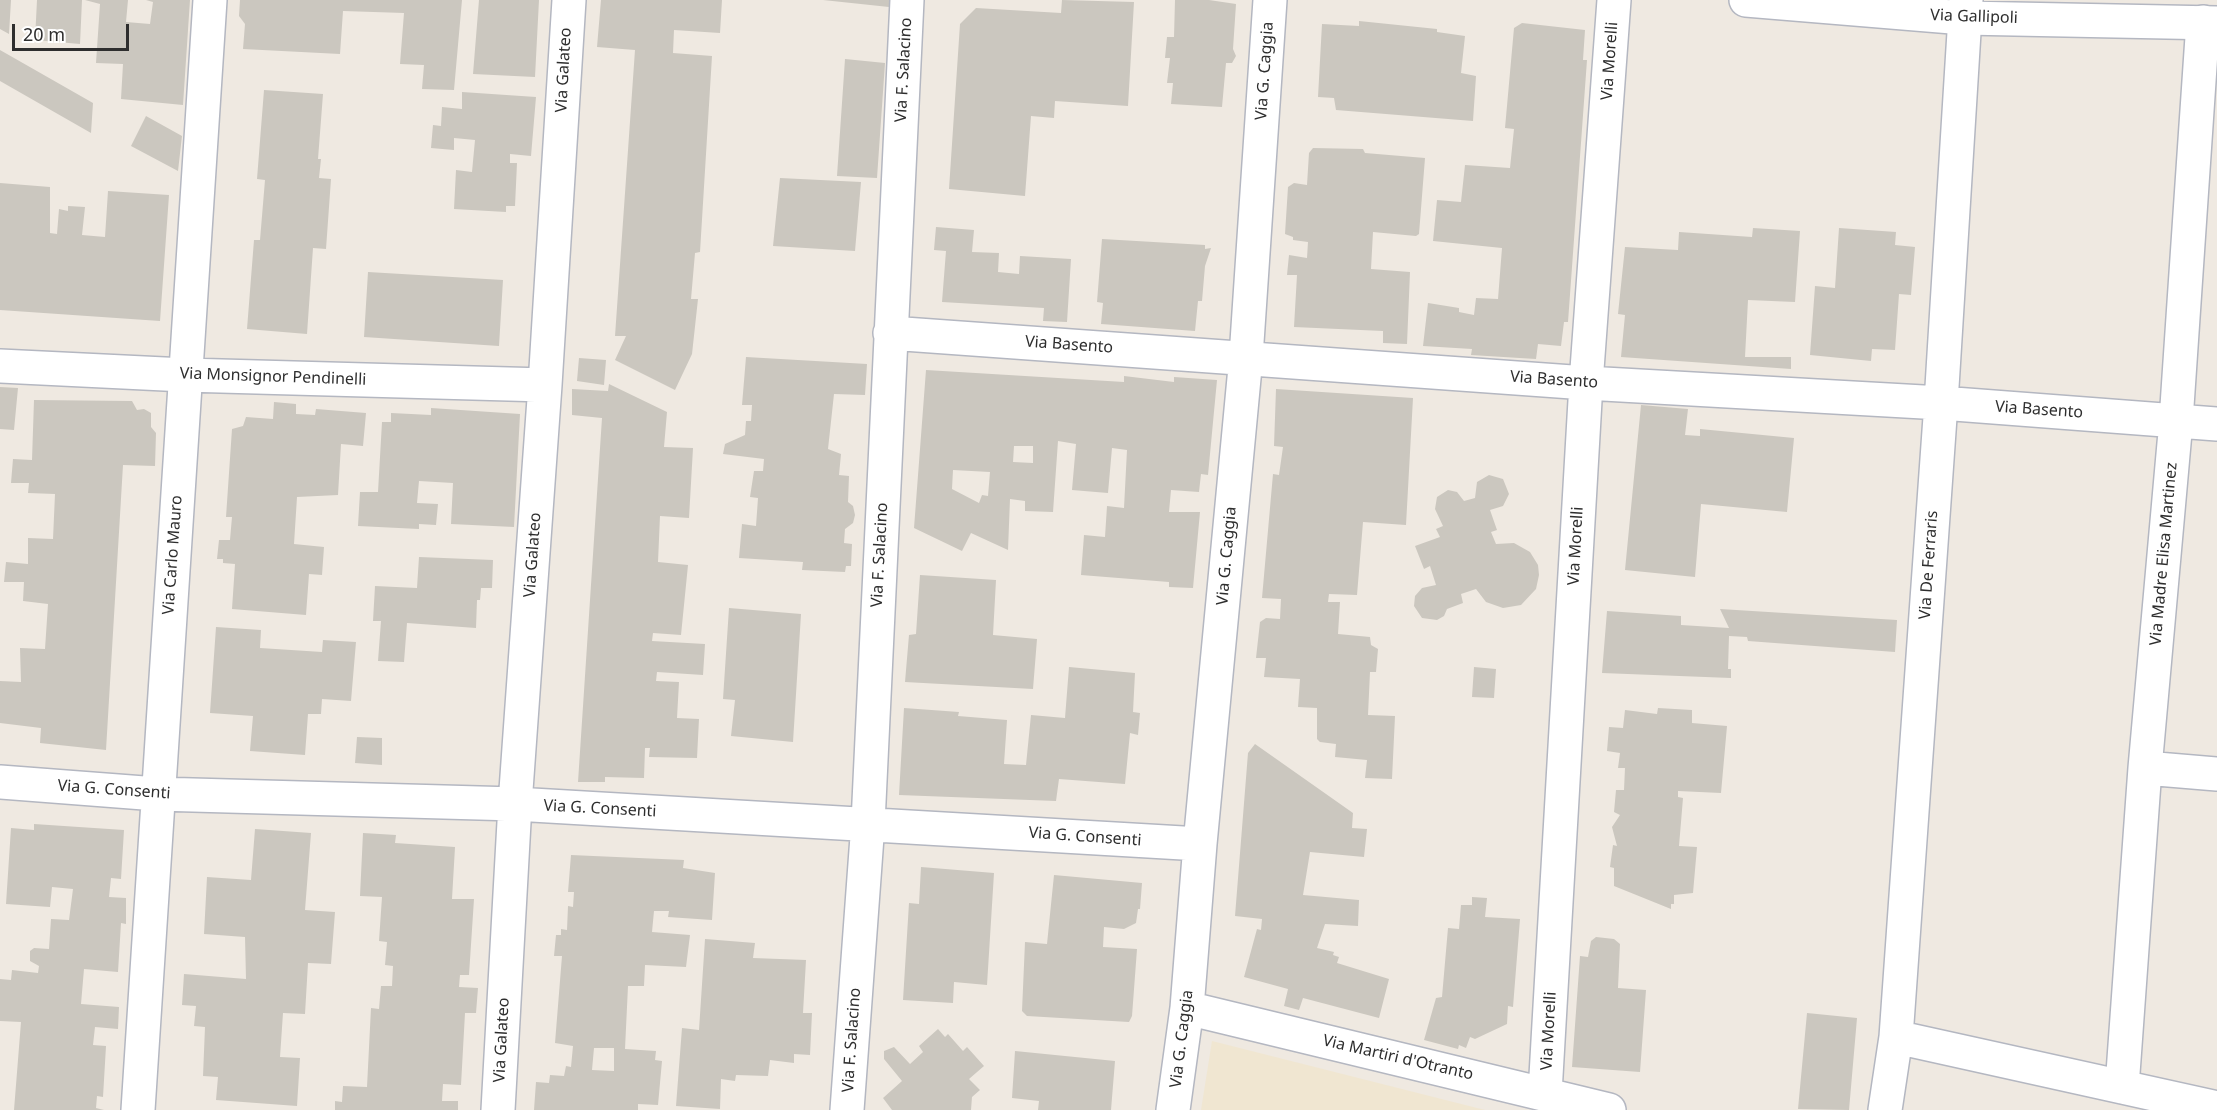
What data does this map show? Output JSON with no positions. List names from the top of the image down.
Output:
{
  "streets": {
    "street": [
      "Via Gallipoli",
      "Via Morelli",
      "Via Galateo",
      "Via F. Salacino",
      "Via G. Caggia",
      "Via Basento",
      "Via Monsignor Pendinelli",
      "Via Madre Elisa Martinez",
      "Via Carlo Mauro",
      "Via De Ferraris",
      "Via G. Consenti",
      "Via Martiri d'Otranto"
    ]
  },
  "crossings": [
    ["Via Gallipoli", "Via Madre Elisa Martinez"],
    ["Via Gallipoli", "Via De Ferraris"],
    ["Via Morelli", "Via Basento"],
    ["Via Morelli", "Via Martiri d'Otranto"],
    ["Via Galateo", "Via Monsignor Pendinelli"],
    ["Via Galateo", "Via G. Consenti"],
    ["Via F. Salacino", "Via Basento"],
    ["Via F. Salacino", "Via G. Consenti"],
    ["Via G. Caggia", "Via Basento"],
    ["Via G. Caggia", "Via G. Consenti"],
    ["Via G. Caggia", "Via Martiri d'Otranto"],
    ["Via Basento", "Via Madre Elisa Martinez"],
    ["Via Basento", "Via De Ferraris"],
    ["Via Monsignor Pendinelli", "Via Carlo Mauro"],
    ["Via Carlo Mauro", "Via G. Consenti"]
  ],
  "scale_bar": "20 m"
}
